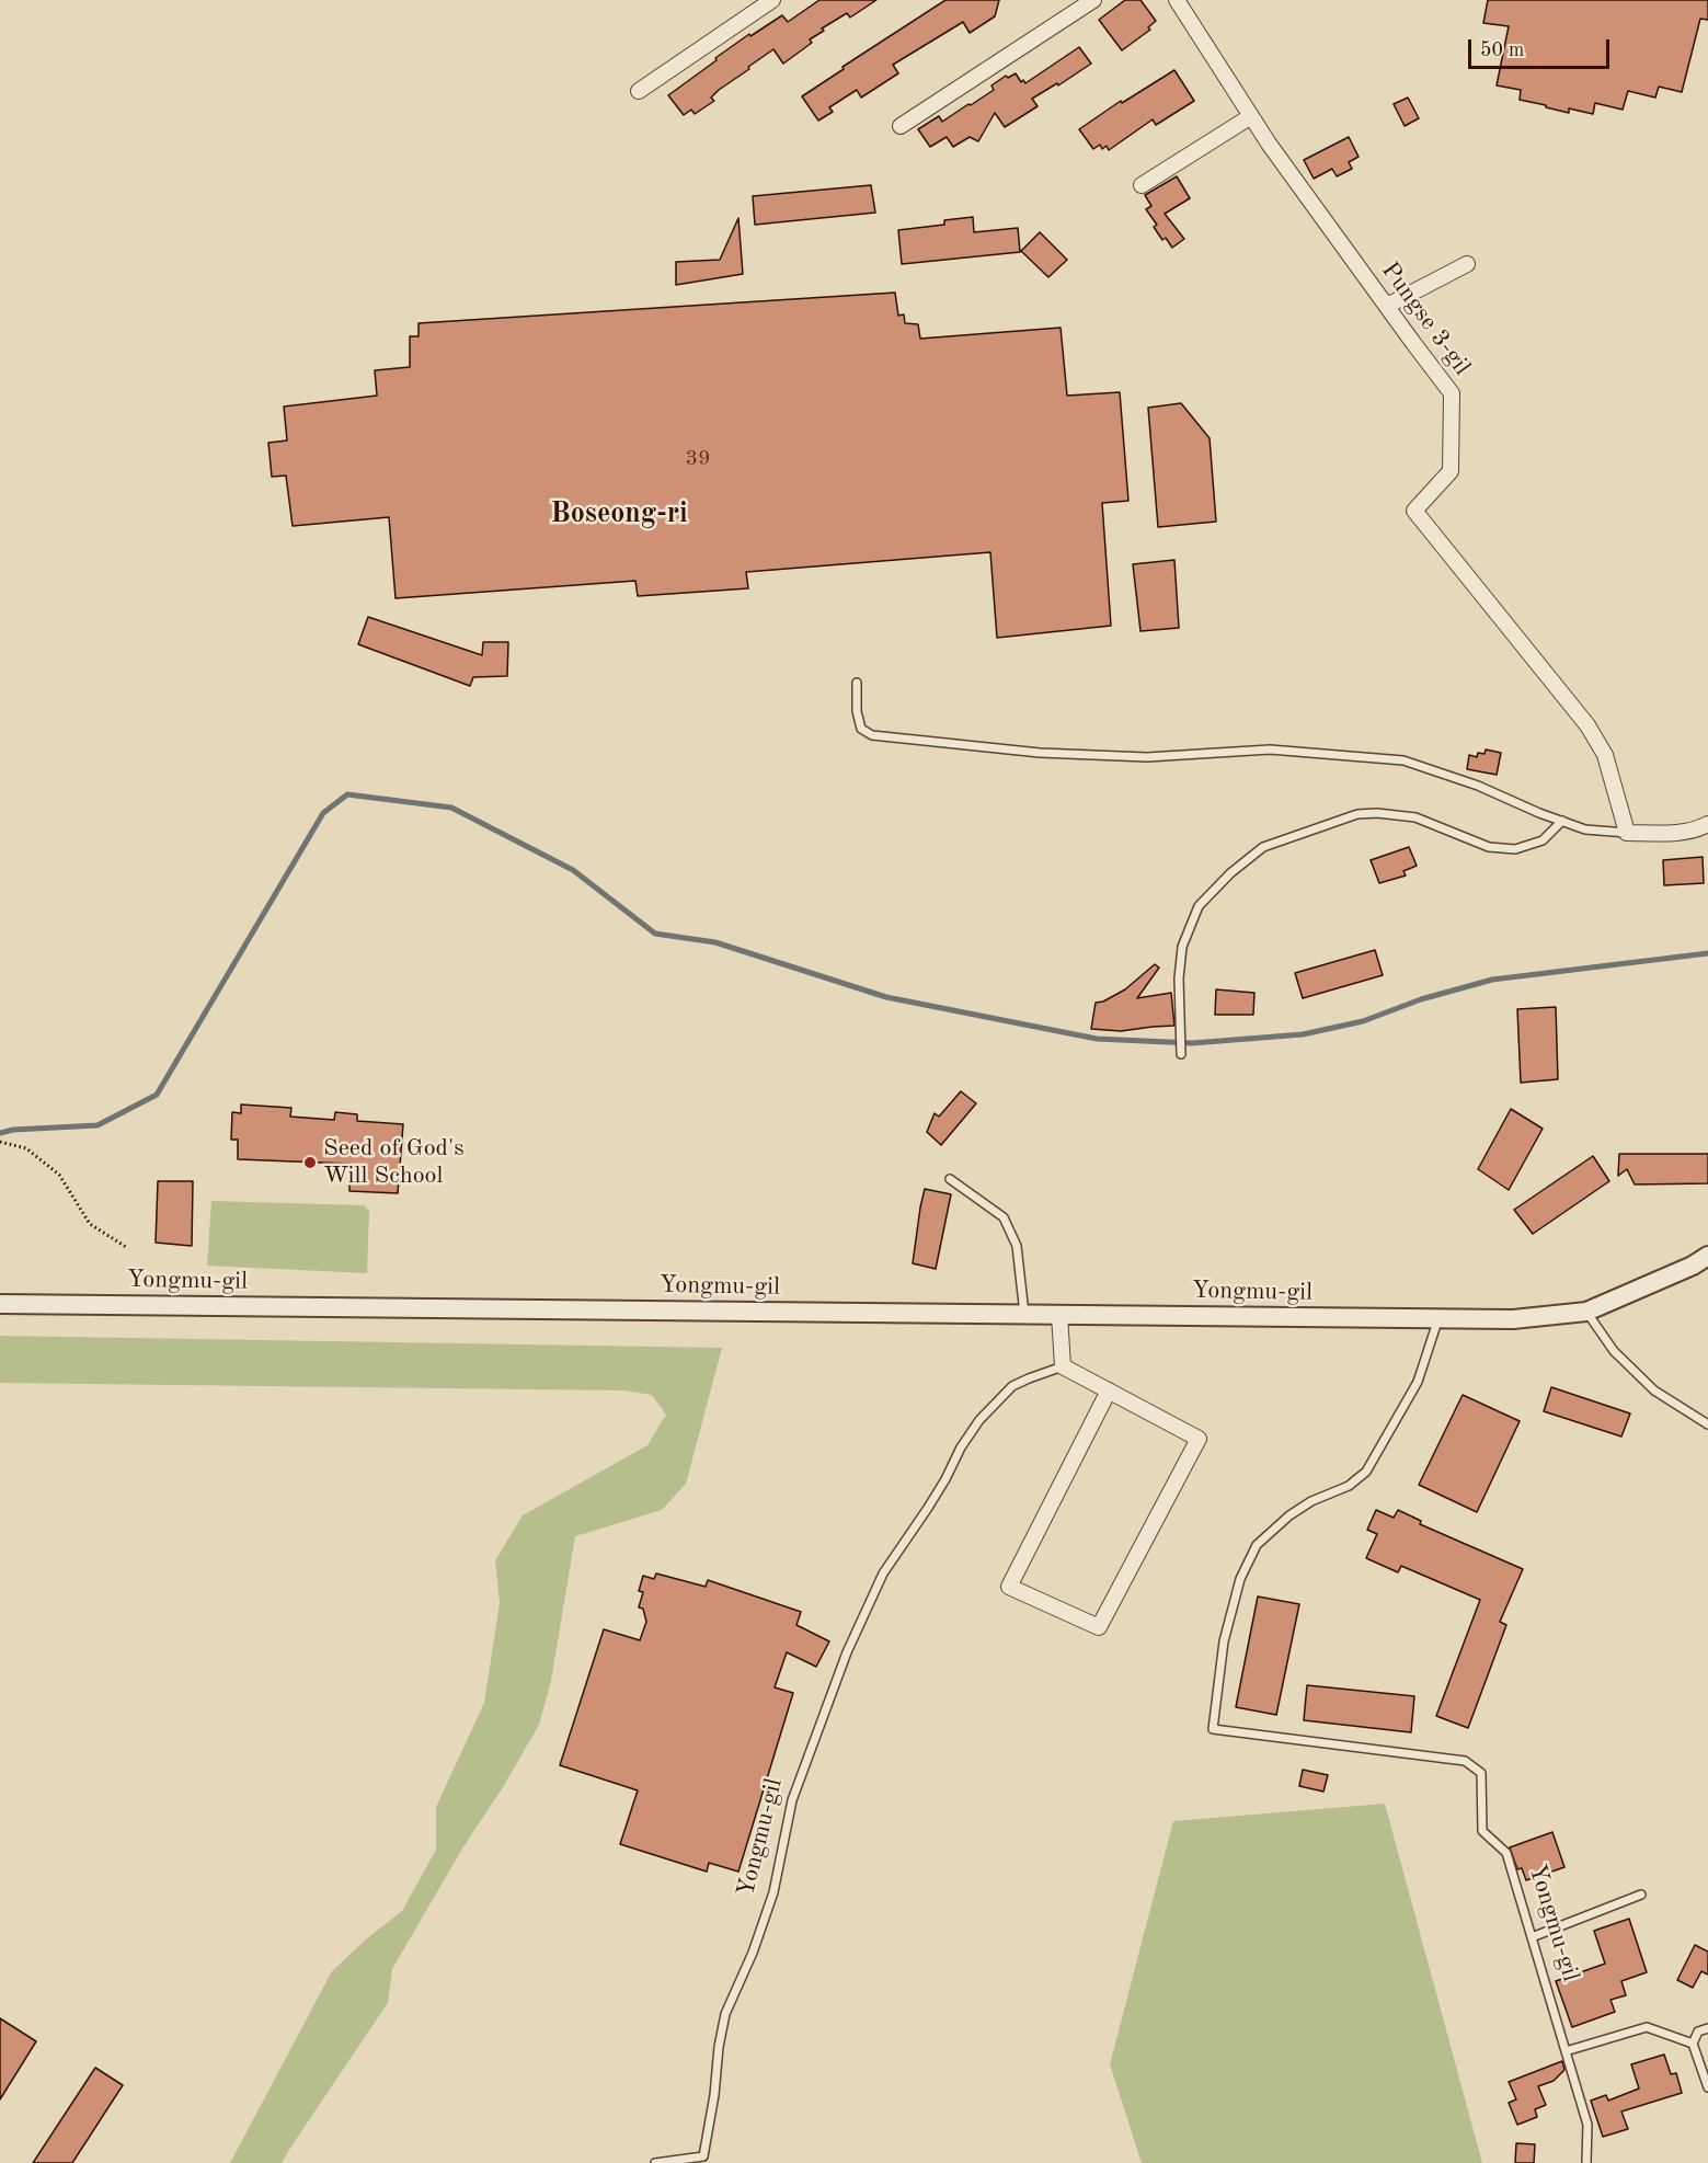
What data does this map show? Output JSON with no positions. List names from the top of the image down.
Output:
{
  "streets": {
    "street": ["Pungse 3-gil", "Yongmu-gil"]
  },
  "districts": ["Boseong-ri"],
  "places": ["Seed of God's Will School"],
  "house_numbers": ["39"],
  "scale_bar": "50 m"
}
